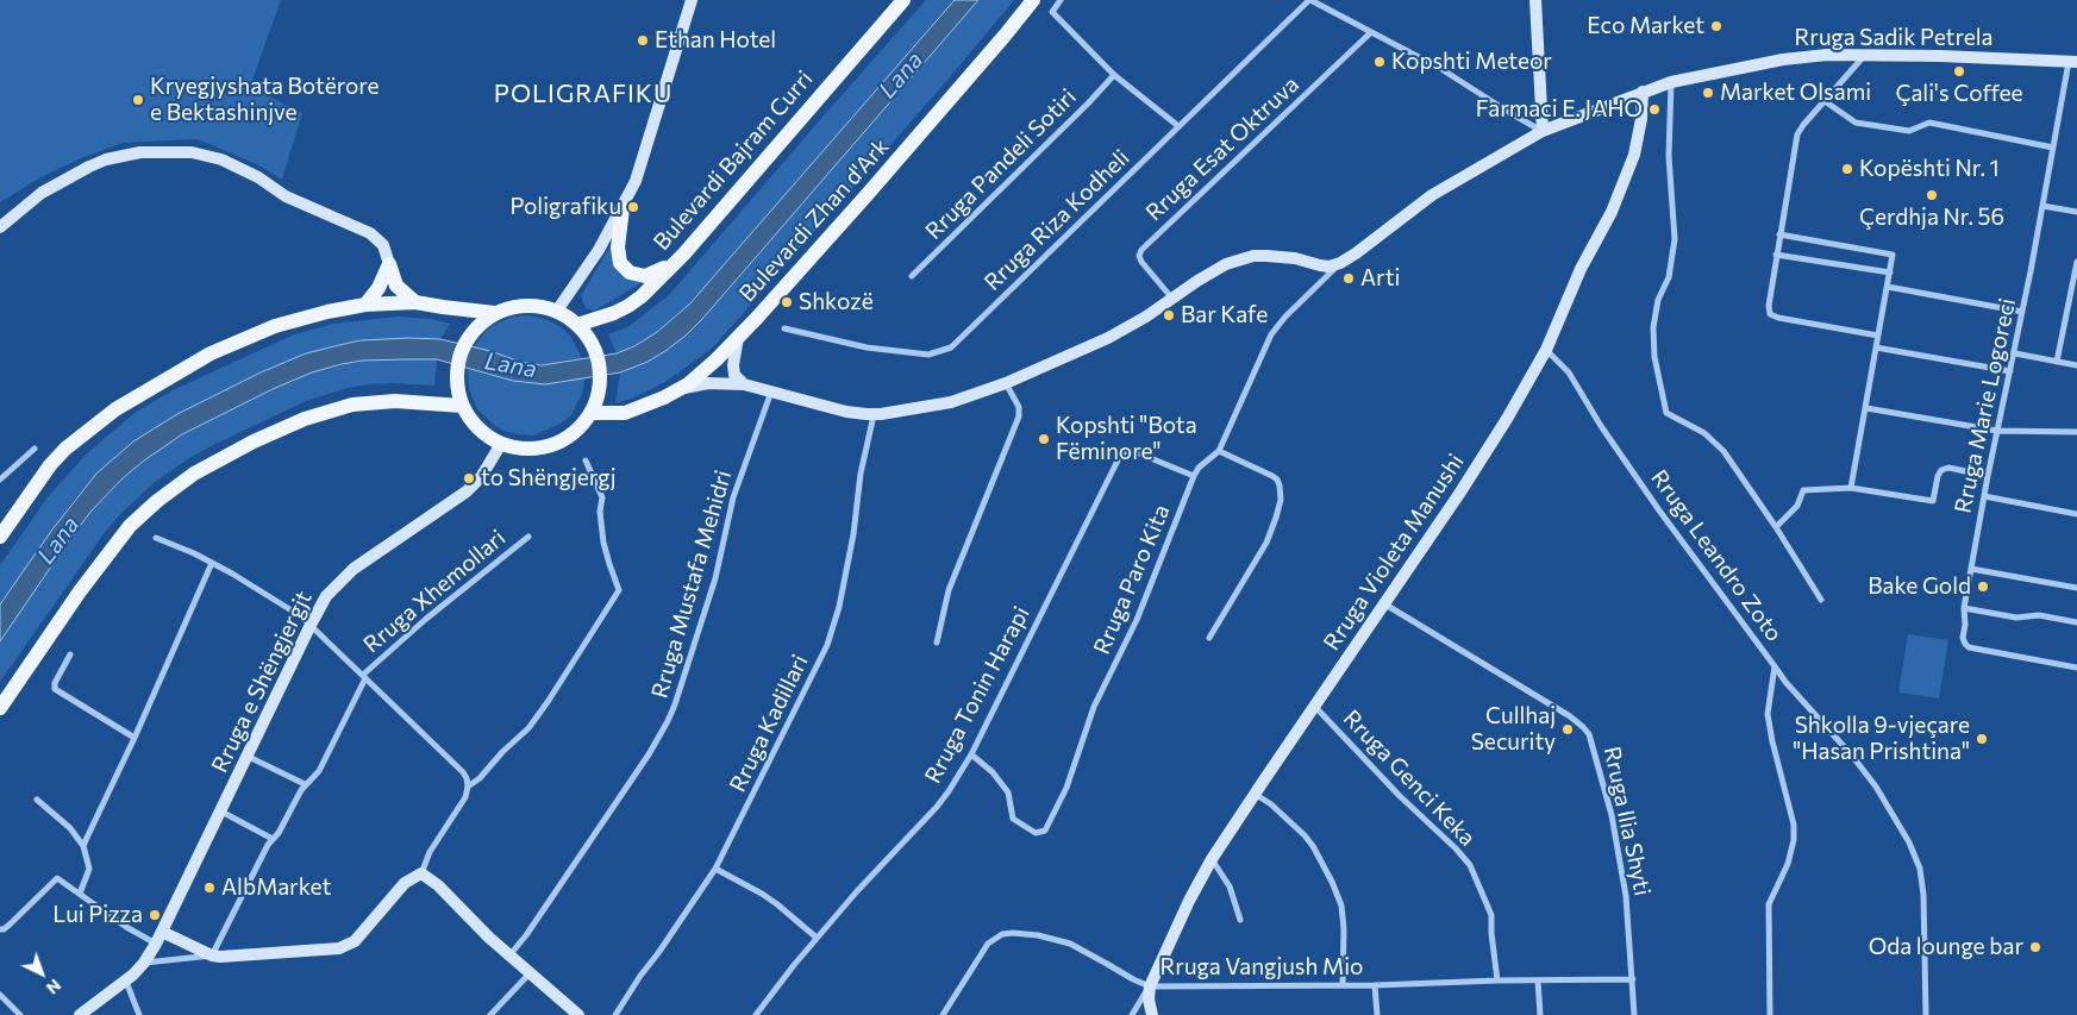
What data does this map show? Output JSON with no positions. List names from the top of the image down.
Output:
{
  "streets": {
    "main road": [
      "Rruga Sadik Petrela",
      "Bulevardi Bajram Curri",
      "Bulevardi Zhan d'Ark",
      "Rruga Violeta Manushi",
      "Rruga e Shëngjergjt"
    ],
    "street": [
      "Rruga Esat Oktruva",
      "Rruga Pandeli Sotiri",
      "Rruga Riza Kodheli",
      "Rruga Marie Logoreci",
      "Rruga Leandro Zoto",
      "Rruga Paro Kita",
      "Rruga Mustafa Mehidri",
      "Rruga Xhemollari",
      "Rruga Tonin Harapi",
      "Rruga Kadillari",
      "Rruga Genci Keka",
      "Rruga Ilia Shyti",
      "Rruga Vangjush Mio"
    ]
  },
  "crossings": [
    ["Rruga Sadik Petrela", "Rruga Marie Logoreci"],
    ["Rruga Sadik Petrela", "Rruga Violeta Manushi"],
    ["Rruga Sadik Petrela", "Rruga Paro Kita"],
    ["Bulevardi Bajram Curri", "Bulevardi Zhan d'Ark"],
    ["Bulevardi Bajram Curri", "Rruga e Shëngjergjt"],
    ["Bulevardi Zhan d'Ark", "Rruga e Shëngjergjt"],
    ["Rruga Violeta Manushi", "Rruga Leandro Zoto"],
    ["Rruga Violeta Manushi", "Rruga Genci Keka"],
    ["Rruga Violeta Manushi", "Rruga Ilia Shyti"],
    ["Rruga Violeta Manushi", "Rruga Vangjush Mio"],
    ["Rruga Paro Kita", "Rruga Tonin Harapi"],
    ["Rruga Xhemollari", "Rruga e Shëngjergjt"],
    ["Rruga Genci Keka", "Rruga Vangjush Mio"],
    ["Rruga Ilia Shyti", "Rruga Vangjush Mio"]
  ],
  "districts": ["POLIGRAFIKU"],
  "water": ["Lana"],
  "places": [
    "Eco Market",
    "Ethan Hotel",
    "Kopshti Meteor",
    "Çali's Coffee",
    "Market Olsami",
    "Kryegjyshata Botërore e Bektashinjve",
    "Farmaci E. JAHO",
    "Kopështi Nr. 1",
    "Çerdhja Nr. 56",
    "Poligrafiku",
    "Arti",
    "Shkozë",
    "Bar Kafe",
    "Kopshti \"Bota Fëminore\"",
    "to Shëngjergj",
    "Bake Gold",
    "Cullhaj Security",
    "Shkolla 9-vjeçare \"Hasan Prishtina\"",
    "AlbMarket",
    "Lui Pizza",
    "Oda lounge bar"
  ],
  "north": "bottom right"
}
